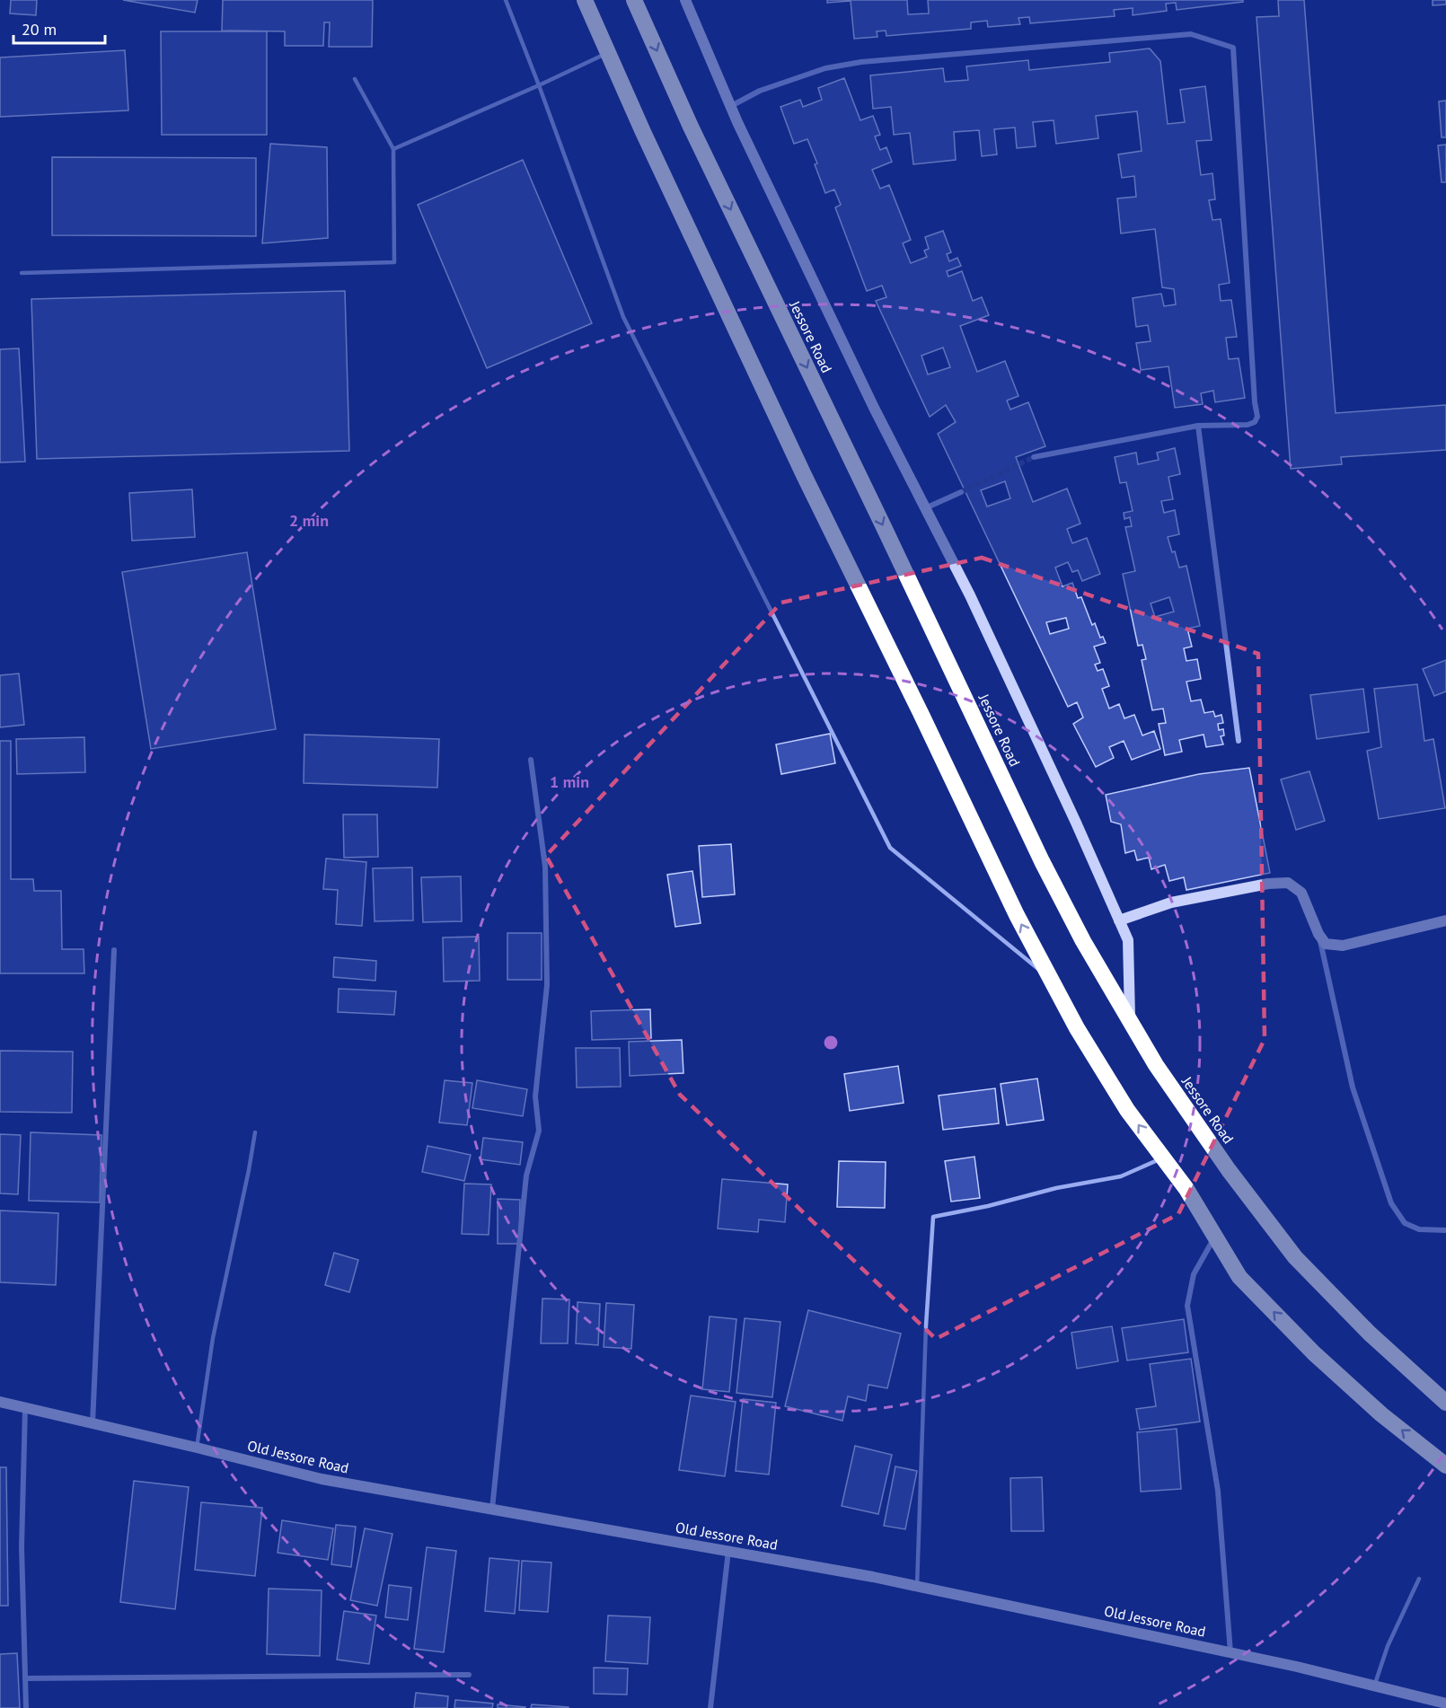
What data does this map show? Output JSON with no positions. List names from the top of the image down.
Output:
{
  "streets": {
    "highway": ["Jessore Road"],
    "street": ["Old Jessore Road"]
  },
  "scale_bar": "20 m",
  "rings": ["2 min", "1 min"]
}
